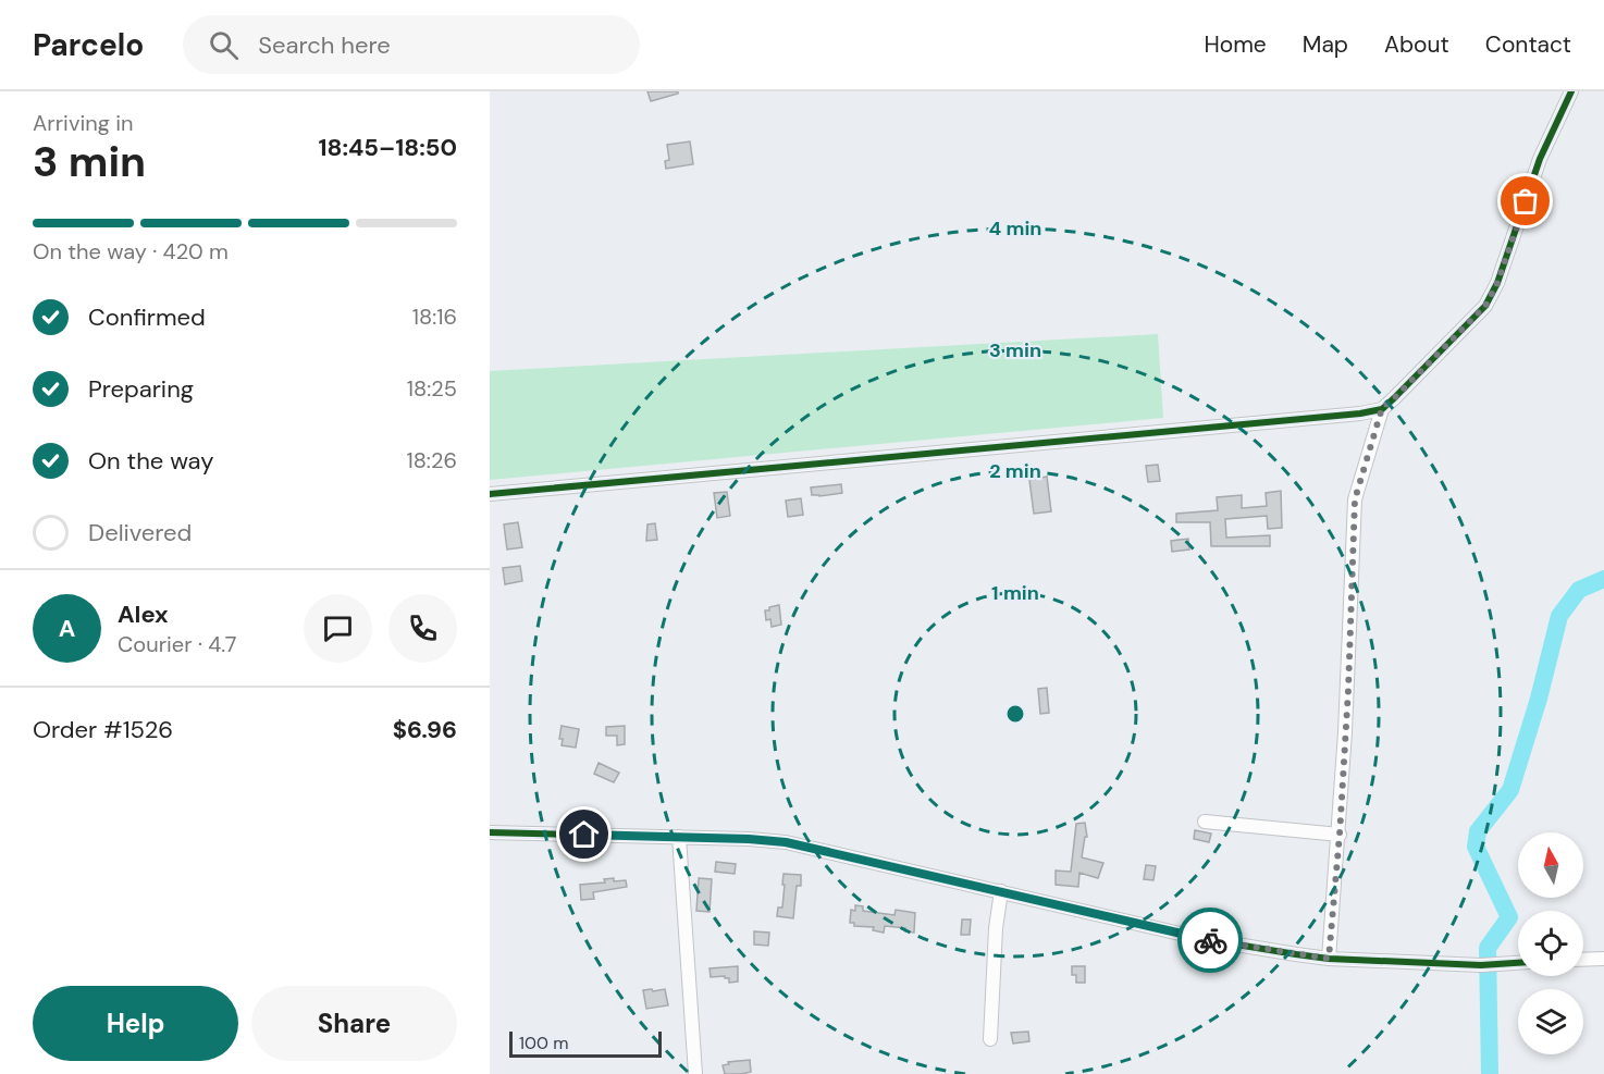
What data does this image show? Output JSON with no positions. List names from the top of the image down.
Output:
{
  "scale_bar": "100 m",
  "north": "top",
  "page": {
    "header": "Parcelo",
    "search": "Search here",
    "nav": [
      "Home",
      "Map",
      "About",
      "Contact"
    ],
    "heading": ["3 min", "Arriving in", "18:45–18:50"],
    "panel": [
      "Alex",
      "Courier · 4.7",
      "Order #1526",
      "$6.96"
    ],
    "bar": "On the way · 420 m",
    "list": [
      ["Confirmed", "18:16"],
      ["Preparing", "18:25"],
      ["On the way", "18:26"],
      "Delivered"
    ],
    "round": "A",
    "buttons": ["Help", "Share"],
    "scale": "100 m"
  },
  "rings": [
    "4 min",
    "3 min",
    "2 min",
    "1 min"
  ]
}
